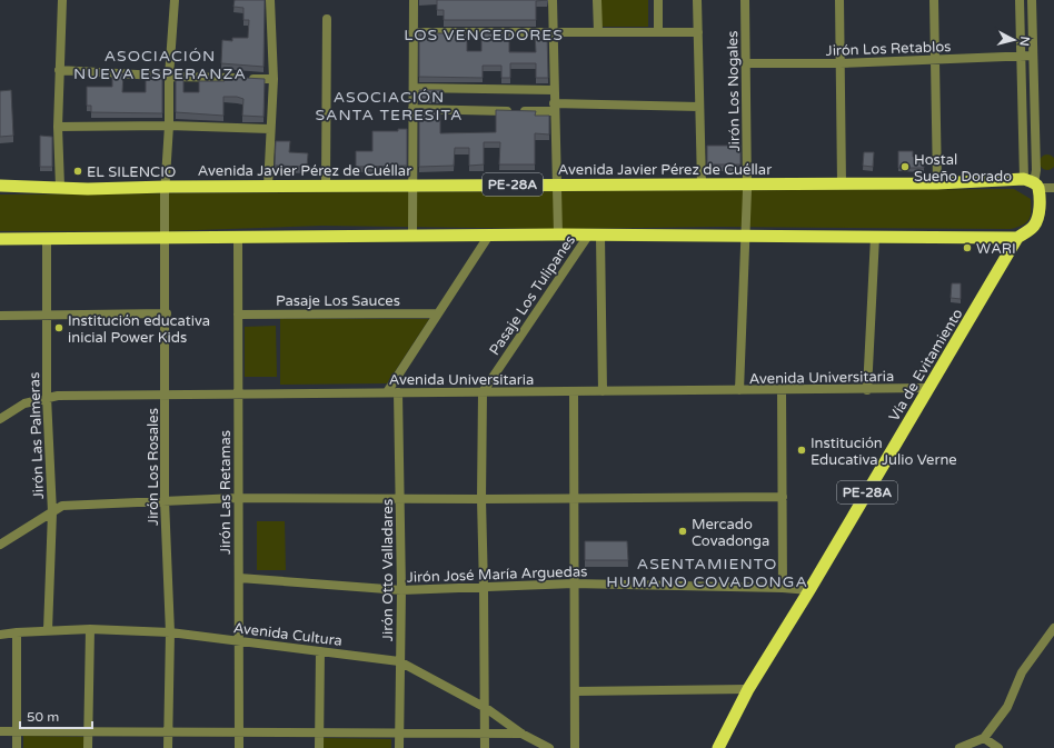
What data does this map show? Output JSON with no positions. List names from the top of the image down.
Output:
{
  "streets": {
    "highway": ["Avenida Javier Pérez de Cuéllar", "PE-28A", "Vía de Evitamiento"],
    "street": [
      "Jirón Los Retablos",
      "Jirón Los Nogales",
      "Pasaje Los Tulipanes",
      "Pasaje Los Sauces",
      "Avenida Universitaria",
      "Jirón Las Palmeras",
      "Jirón Los Rosales",
      "Jirón Las Retamas",
      "Jirón Otto Valladares",
      "Jirón José María Arguedas",
      "Avenida Cultura"
    ]
  },
  "crossings": [
    ["Jirón Los Retablos", "Jirón Los Nogales"],
    ["Jirón Los Nogales", "Avenida Javier Pérez de Cuéllar"],
    ["Jirón Los Nogales", "Avenida Universitaria"],
    ["Avenida Javier Pérez de Cuéllar", "Vía de Evitamiento"],
    ["Avenida Javier Pérez de Cuéllar", "Jirón Los Rosales"],
    ["Pasaje Los Tulipanes", "Avenida Universitaria"],
    ["Pasaje Los Sauces", "Jirón Las Retamas"],
    ["Vía de Evitamiento", "Avenida Universitaria"],
    ["Vía de Evitamiento", "Jirón José María Arguedas"],
    ["Avenida Universitaria", "Jirón Las Palmeras"],
    ["Avenida Universitaria", "Jirón Los Rosales"],
    ["Avenida Universitaria", "Jirón Las Retamas"],
    ["Avenida Universitaria", "Jirón Otto Valladares"],
    ["Jirón Las Palmeras", "Avenida Cultura"],
    ["Jirón Los Rosales", "Avenida Cultura"],
    ["Jirón Las Retamas", "Jirón José María Arguedas"],
    ["Jirón Las Retamas", "Avenida Cultura"],
    ["Jirón Otto Valladares", "Jirón José María Arguedas"],
    ["Jirón Otto Valladares", "Avenida Cultura"]
  ],
  "districts": [
    "LOS VENCEDORES",
    "ASOCIACIÓN NUEVA ESPERANZA",
    "ASOCIACIÓN SANTA TERESITA",
    "ASENTAMIENTO HUMANO COVADONGA"
  ],
  "places": [
    "Hostal Sueño Dorado",
    "EL SILENCIO",
    "WARI",
    "Institución educativa inicial Power Kids",
    "Institución Educativa Julio Verne",
    "Mercado Covadonga"
  ],
  "scale_bar": "50 m",
  "north": "right"
}
